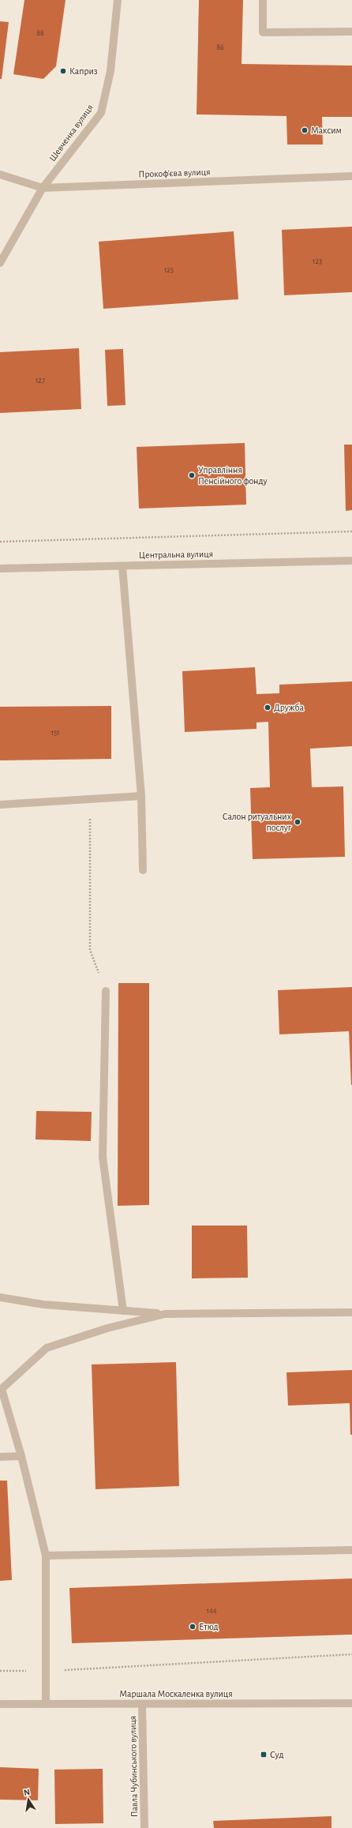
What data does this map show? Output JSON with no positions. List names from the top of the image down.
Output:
{
  "streets": {
    "street": [
      "Шевченка вулиця",
      "Прокоф'єва вулиця",
      "Центральна вулиця",
      "Маршала Москаленка вулиця",
      "Павла Чубинського вулиця"
    ]
  },
  "crossings": [
    ["Шевченка вулиця", "Прокоф'єва вулиця"],
    ["Маршала Москаленка вулиця", "Павла Чубинського вулиця"]
  ],
  "places": {
    "other": [
      "Каприз",
      "Максим",
      "Управління Пенсійного фонду",
      "Дружба",
      "Салон ритуальних послуг",
      "Етюд"
    ],
    "transit": ["Суд"]
  },
  "house_numbers": [
    "88",
    "86",
    "123",
    "125",
    "127",
    "151",
    "144"
  ],
  "north": "top"
}
